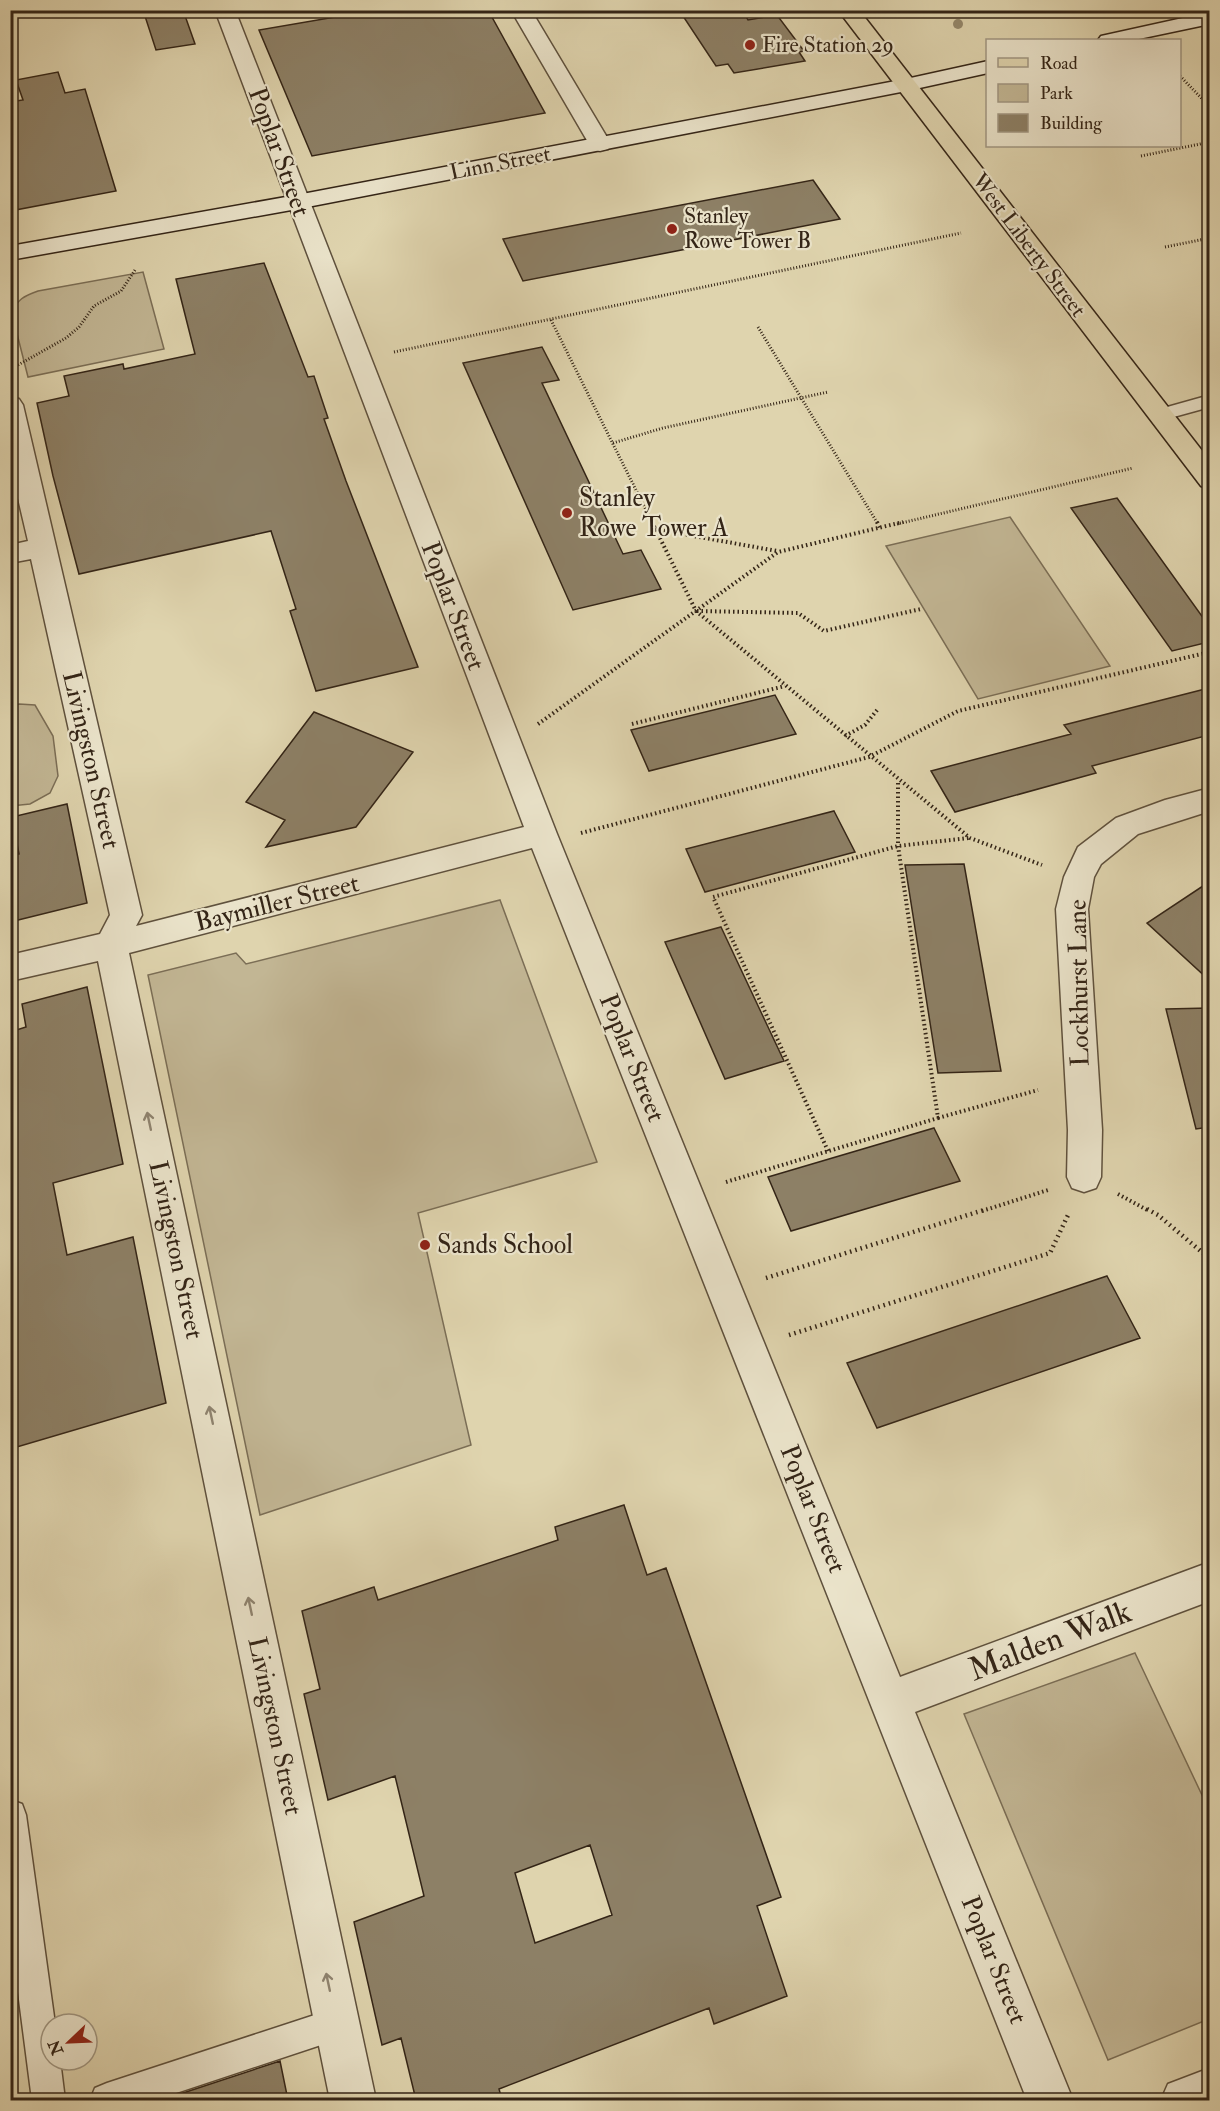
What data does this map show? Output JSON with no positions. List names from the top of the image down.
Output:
{
  "streets": {
    "main road": ["West Liberty Street"],
    "street": [
      "Poplar Street",
      "Linn Street",
      "Livingston Street",
      "Baymiller Street",
      "Lockhurst Lane",
      "Malden Walk"
    ]
  },
  "crossings": [
    ["Poplar Street", "Linn Street"],
    ["Poplar Street", "Baymiller Street"],
    ["Poplar Street", "Malden Walk"],
    ["Linn Street", "West Liberty Street"],
    ["Livingston Street", "Baymiller Street"]
  ],
  "one_way": ["Livingston Street"],
  "places": [
    "Fire Station 29",
    "Stanley Rowe Tower B",
    "Stanley Rowe Tower A",
    "Sands School"
  ],
  "legend": ["Road", "Park", "Building"],
  "north": "bottom left"
}
